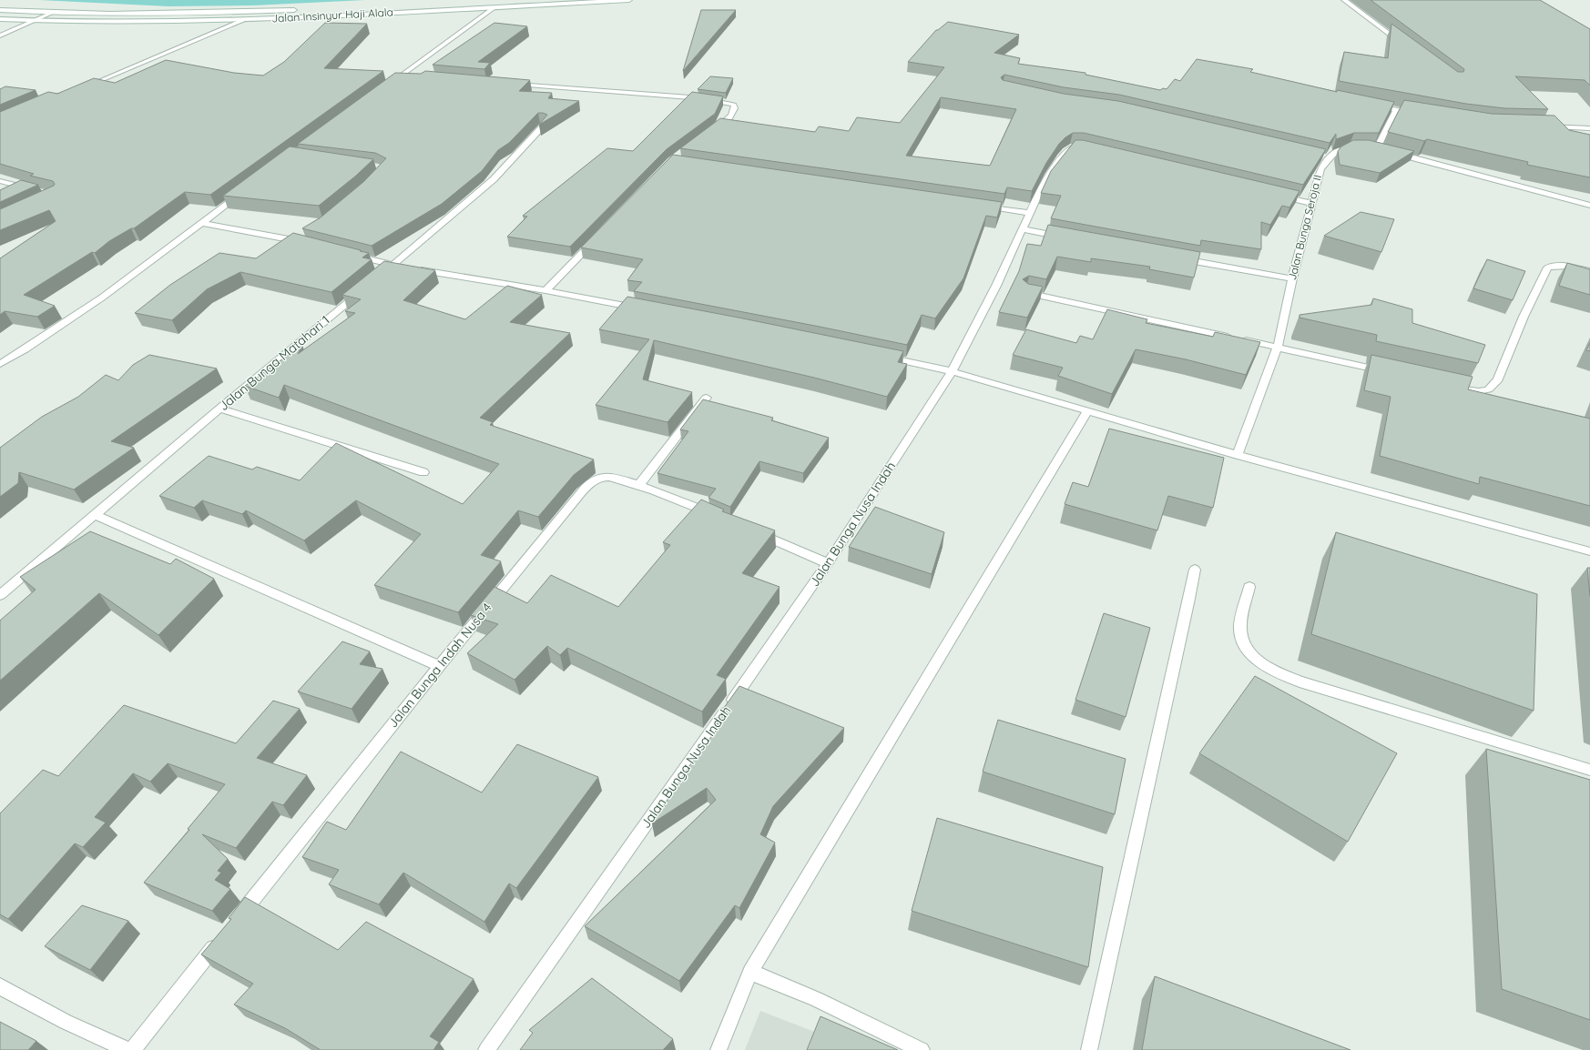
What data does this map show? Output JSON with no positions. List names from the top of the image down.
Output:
{
  "streets": {
    "street": [
      "Jalan Insinyur Haji Alala",
      "Jalan Bunga Seroja II",
      "Jalan Bunga Matahari 1",
      "Jalan Bunga Nusa Indah",
      "Jalan Bunga Indah Nusa 4"
    ]
  }
}
